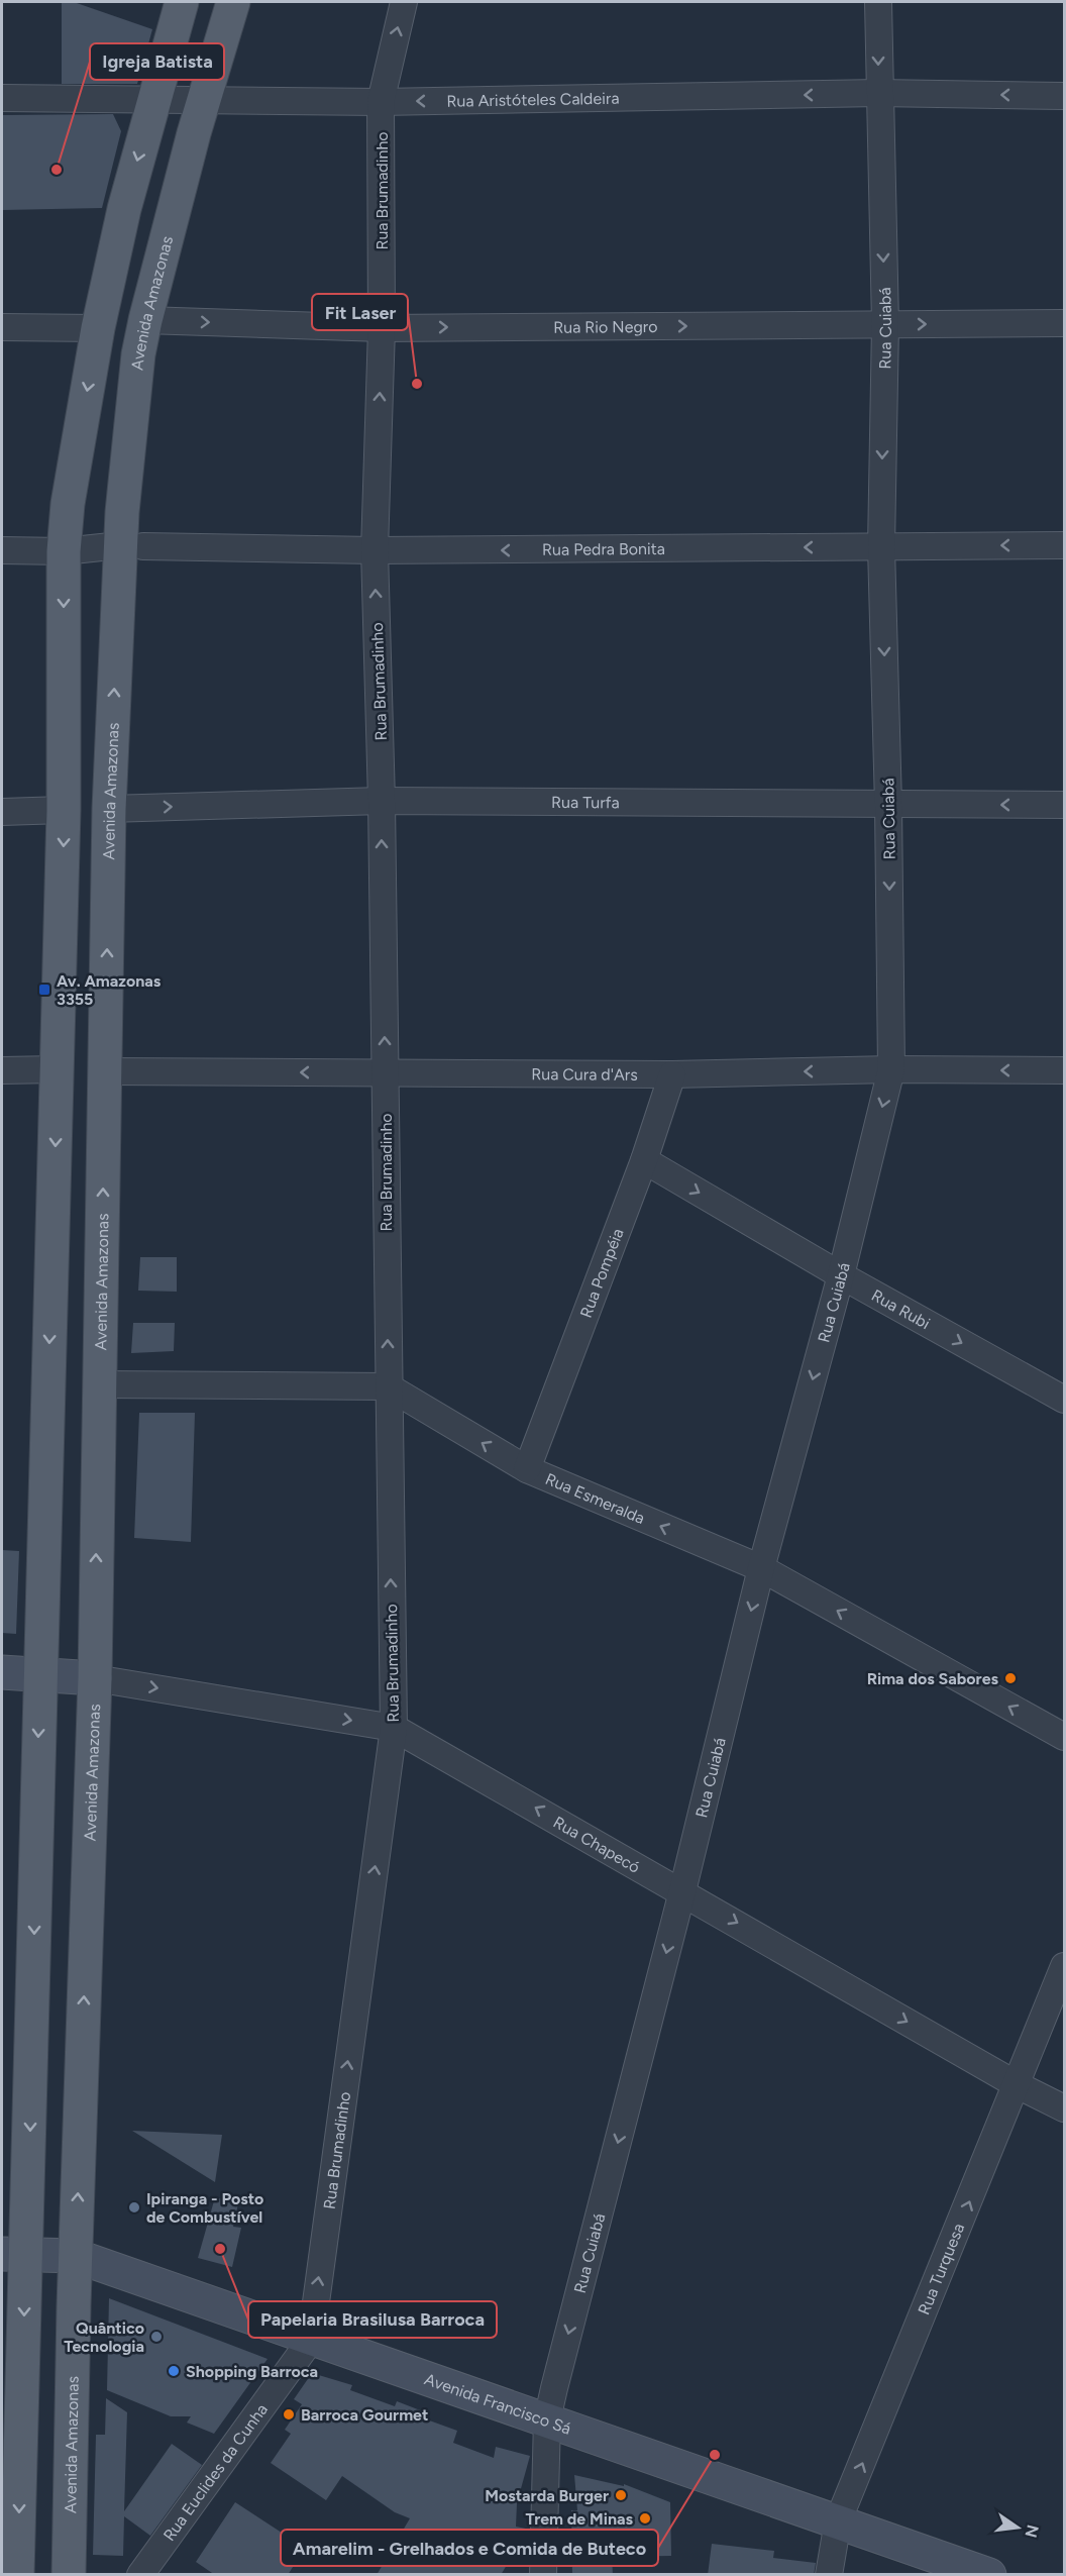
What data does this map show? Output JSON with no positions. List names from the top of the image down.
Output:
{
  "streets": {
    "main road": ["Avenida Amazonas"],
    "street": [
      "Rua Aristóteles Caldeira",
      "Rua Brumadinho",
      "Rua Rio Negro",
      "Rua Cuiabá",
      "Rua Pedra Bonita",
      "Rua Turfa",
      "Rua Cura d'Ars",
      "Rua Pompéia",
      "Rua Rubi",
      "Rua Esmeralda",
      "Rua Chapecó",
      "Rua Turquesa",
      "Avenida Francisco Sá",
      "Rua Euclides da Cunha"
    ]
  },
  "crossings": [
    ["Rua Aristóteles Caldeira", "Rua Brumadinho"],
    ["Rua Aristóteles Caldeira", "Avenida Amazonas"],
    ["Rua Aristóteles Caldeira", "Rua Cuiabá"],
    ["Rua Brumadinho", "Rua Rio Negro"],
    ["Rua Brumadinho", "Rua Pedra Bonita"],
    ["Rua Brumadinho", "Rua Turfa"],
    ["Rua Brumadinho", "Rua Cura d'Ars"],
    ["Rua Brumadinho", "Rua Esmeralda"],
    ["Rua Brumadinho", "Rua Chapecó"],
    ["Rua Brumadinho", "Avenida Francisco Sá"],
    ["Rua Brumadinho", "Rua Euclides da Cunha"],
    ["Avenida Amazonas", "Rua Rio Negro"],
    ["Avenida Amazonas", "Rua Pedra Bonita"],
    ["Avenida Amazonas", "Rua Turfa"],
    ["Avenida Amazonas", "Rua Cura d'Ars"],
    ["Avenida Amazonas", "Rua Chapecó"],
    ["Avenida Amazonas", "Avenida Francisco Sá"],
    ["Rua Rio Negro", "Rua Cuiabá"],
    ["Rua Cuiabá", "Rua Pedra Bonita"],
    ["Rua Cuiabá", "Rua Turfa"],
    ["Rua Cuiabá", "Rua Cura d'Ars"],
    ["Rua Cuiabá", "Rua Rubi"],
    ["Rua Cuiabá", "Rua Esmeralda"],
    ["Rua Cuiabá", "Rua Chapecó"],
    ["Rua Cuiabá", "Avenida Francisco Sá"],
    ["Rua Cura d'Ars", "Rua Pompéia"],
    ["Rua Pompéia", "Rua Rubi"],
    ["Rua Pompéia", "Rua Esmeralda"],
    ["Rua Chapecó", "Rua Turquesa"],
    ["Rua Turquesa", "Avenida Francisco Sá"],
    ["Avenida Francisco Sá", "Rua Euclides da Cunha"]
  ],
  "one_way": [
    "Rua Aristóteles Caldeira",
    "Rua Brumadinho",
    "Rua Rio Negro",
    "Rua Cuiabá",
    "Rua Pedra Bonita",
    "Rua Cura d'Ars",
    "Rua Rubi",
    "Rua Esmeralda",
    "Rua Turquesa"
  ],
  "places": {
    "other": [
      "Igreja Batista",
      "Fit Laser",
      "Rima dos Sabores",
      "Ipiranga - Posto de Combustível",
      "Papelaria Brasilusa Barroca",
      "Quântico Tecnologia",
      "Shopping Barroca",
      "Barroca Gourmet",
      "Amarelim - Grelhados e Comida de Buteco",
      "Mostarda Burger",
      "Trem de Minas"
    ],
    "transit": ["Av. Amazonas 3355"]
  },
  "north": "right"
}
